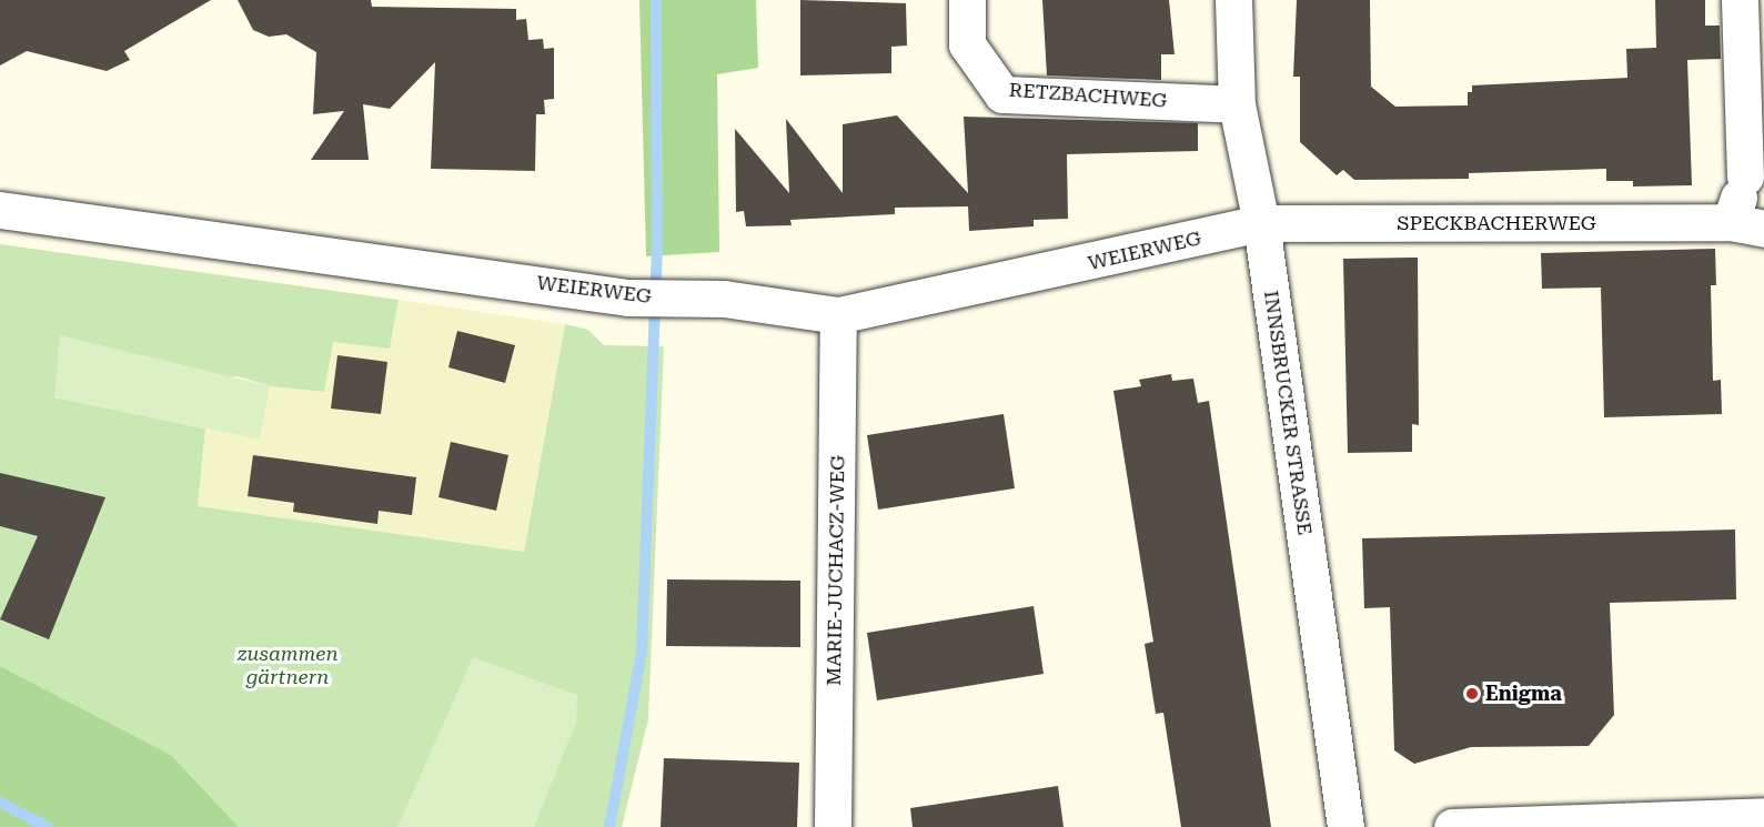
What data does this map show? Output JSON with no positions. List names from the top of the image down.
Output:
{
  "streets": {
    "street": [
      "RETZBACHWEG",
      "SPECKBACHERWEG",
      "WEIERWEG",
      "INNSBRUCKER STRASSE",
      "MARIE-JUCHACZ-WEG"
    ]
  },
  "crossings": [
    ["RETZBACHWEG", "INNSBRUCKER STRASSE"],
    ["SPECKBACHERWEG", "WEIERWEG"],
    ["SPECKBACHERWEG", "INNSBRUCKER STRASSE"],
    ["WEIERWEG", "INNSBRUCKER STRASSE"],
    ["WEIERWEG", "MARIE-JUCHACZ-WEG"]
  ],
  "parks": ["zusammen gärtnern"],
  "places": ["Enigma"]
}
